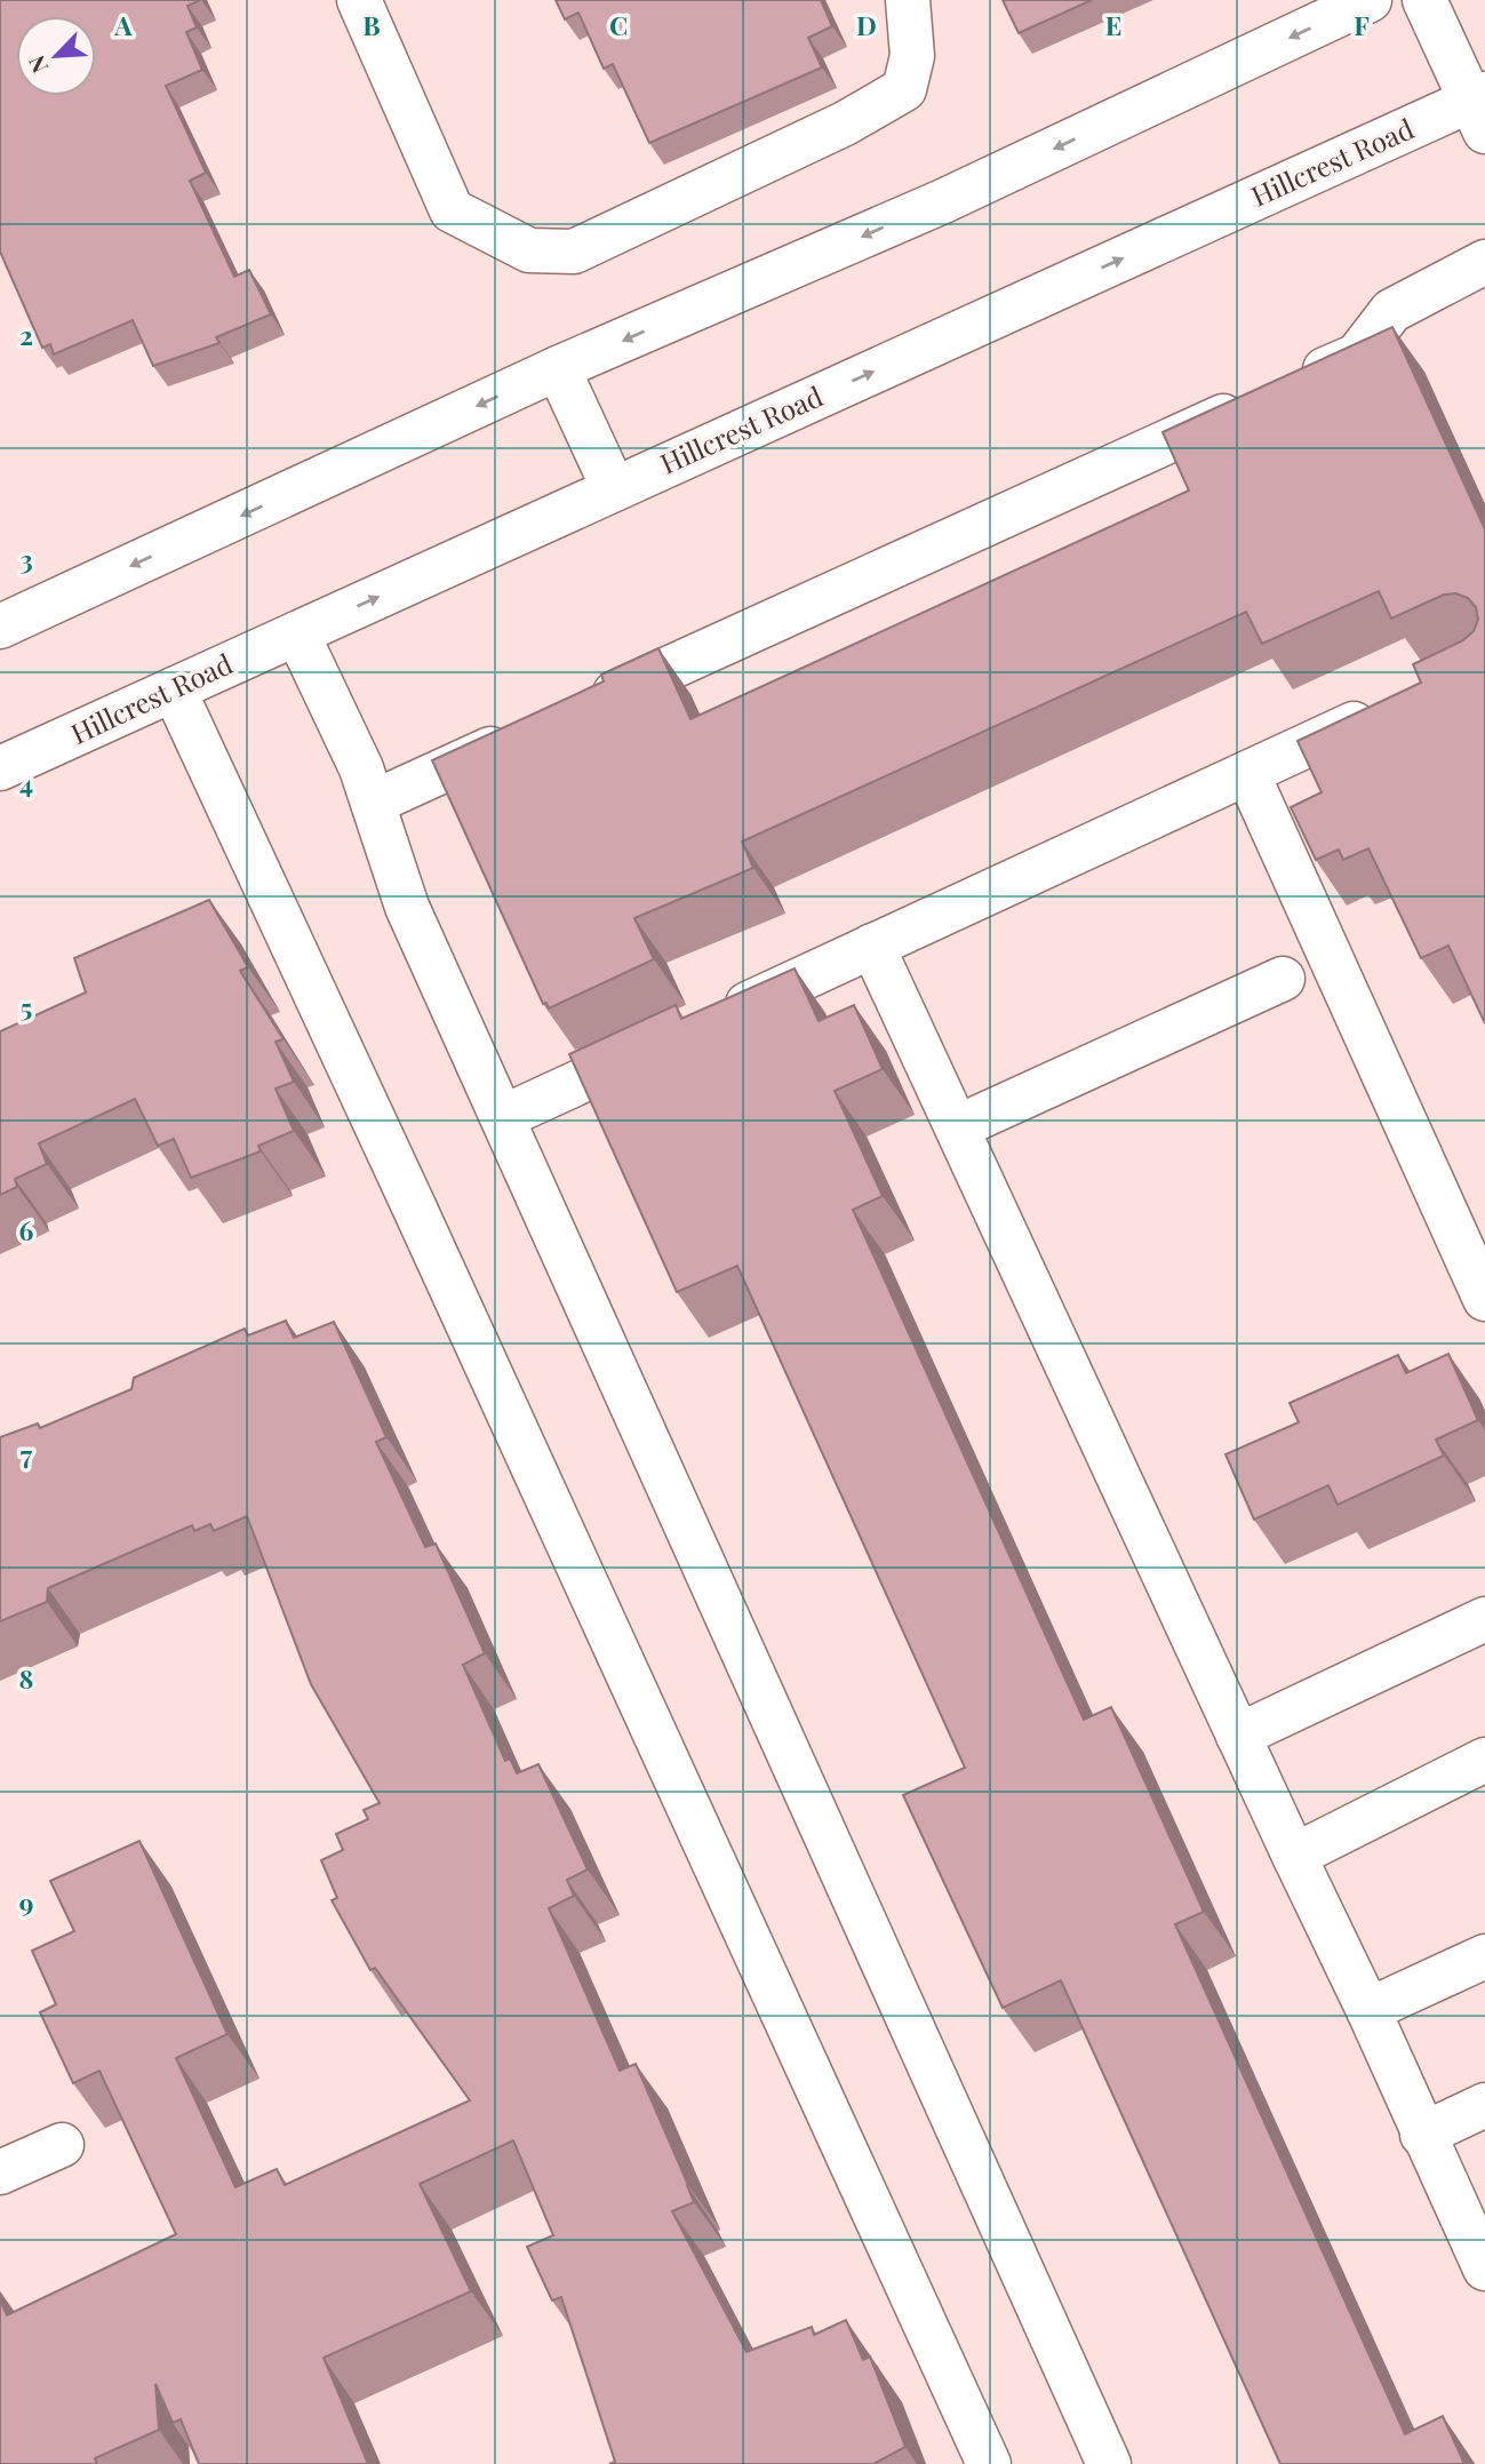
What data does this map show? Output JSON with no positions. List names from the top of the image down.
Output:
{
  "streets": {
    "main road": ["Hillcrest Road"]
  },
  "north": "bottom left",
  "grid": {
    "columns": [
      "A",
      "B",
      "C",
      "D",
      "E",
      "F"
    ],
    "rows": [
      "2",
      "3",
      "4",
      "5",
      "6",
      "7",
      "8",
      "9"
    ]
  }
}
